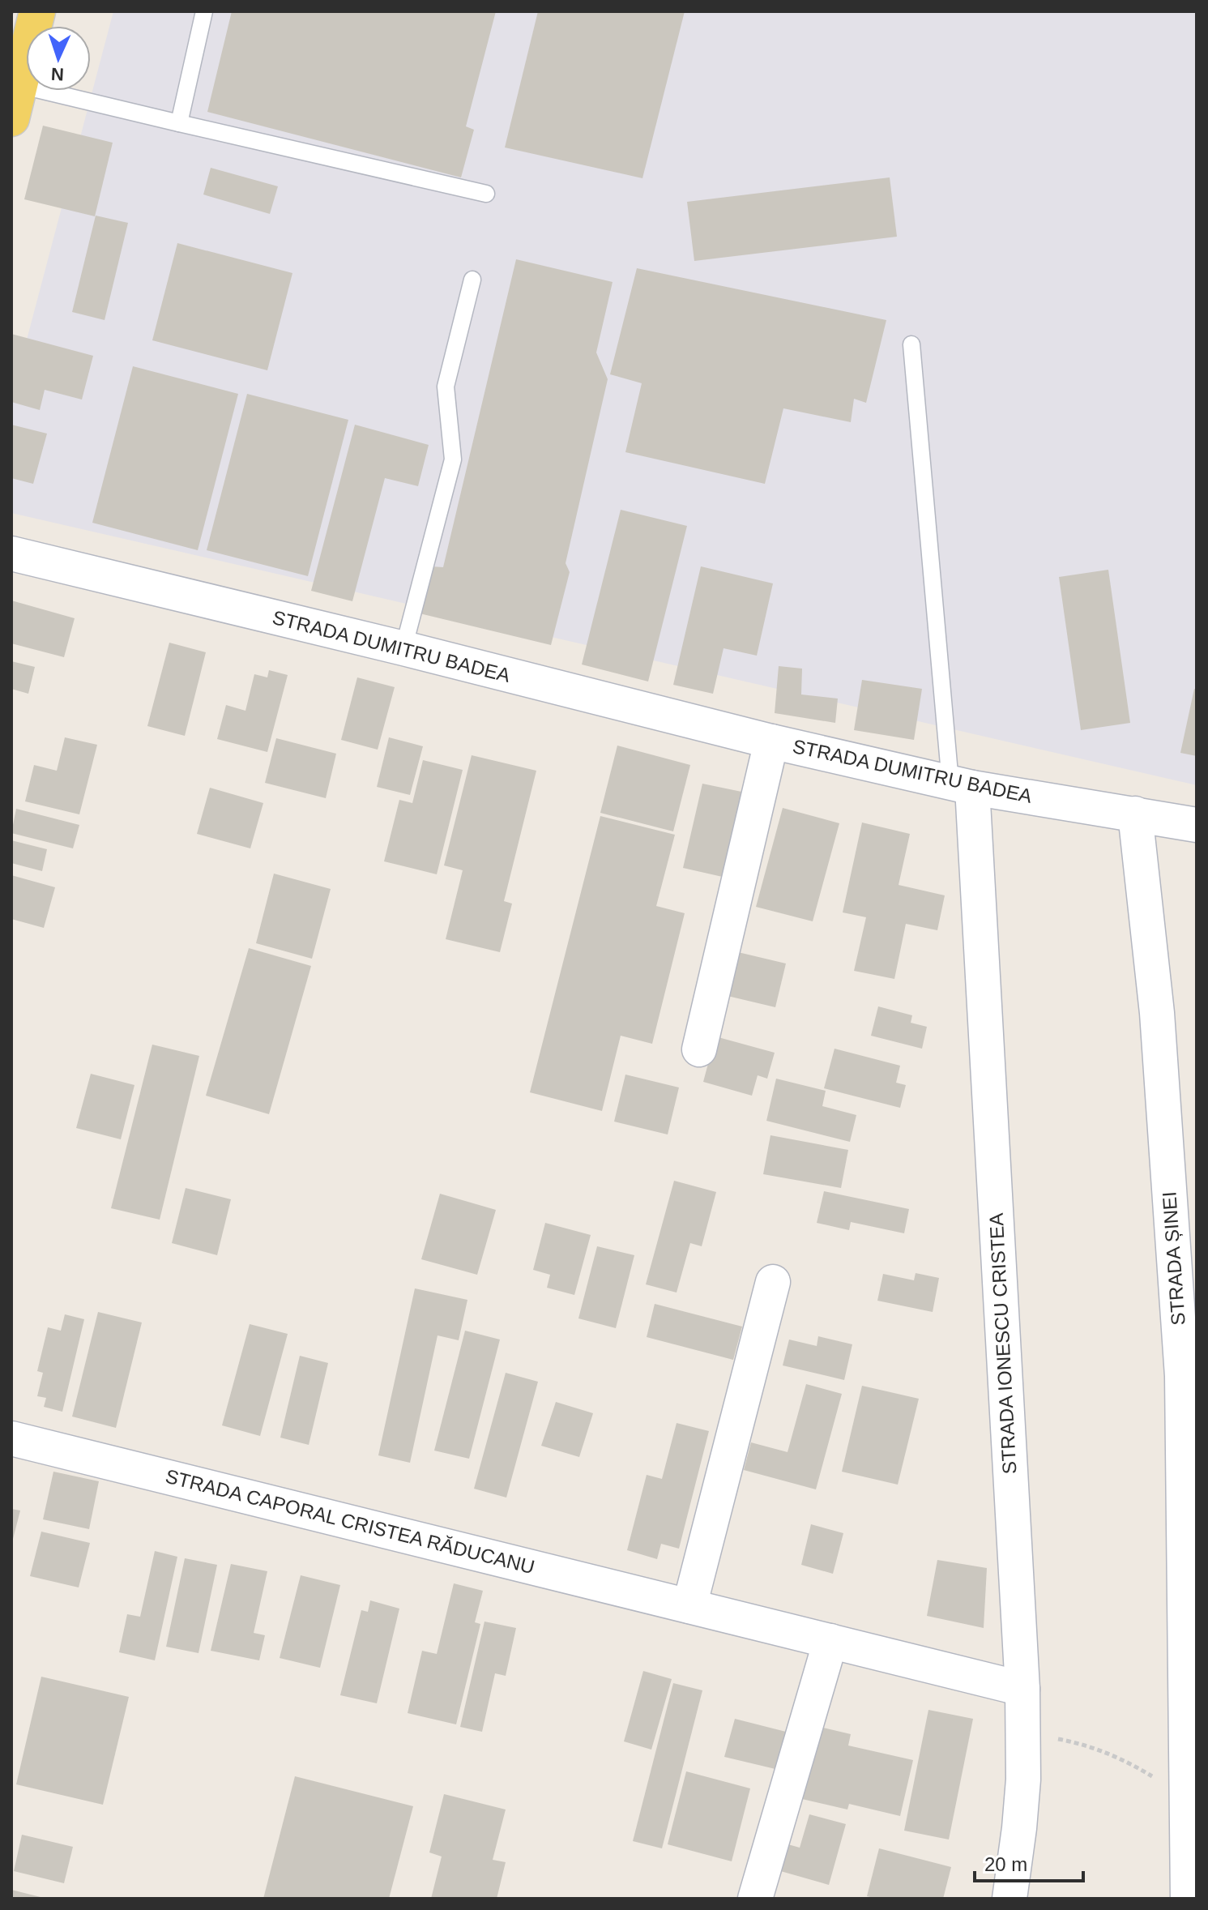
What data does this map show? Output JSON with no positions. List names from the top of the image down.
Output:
{
  "streets": {
    "street": [
      "STRADA DUMITRU BADEA",
      "STRADA ȘINEI",
      "STRADA IONESCU CRISTEA",
      "STRADA CAPORAL CRISTEA RĂDUCANU"
    ]
  },
  "crossings": [
    ["STRADA DUMITRU BADEA", "STRADA ȘINEI"],
    ["STRADA DUMITRU BADEA", "STRADA IONESCU CRISTEA"],
    ["STRADA IONESCU CRISTEA", "STRADA CAPORAL CRISTEA RĂDUCANU"]
  ],
  "scale_bar": "20 m",
  "north": "bottom"
}
